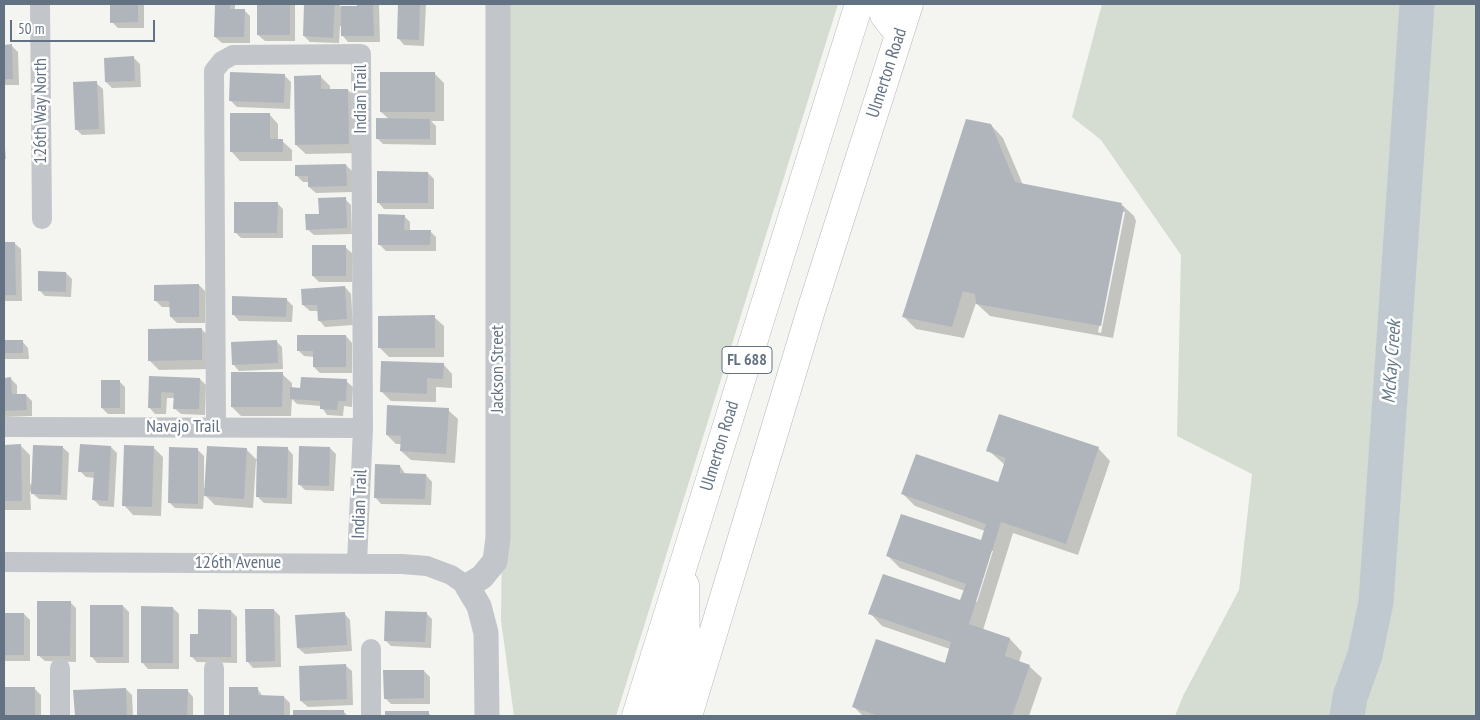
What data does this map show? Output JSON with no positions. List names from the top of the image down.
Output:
{
  "streets": {
    "main road": ["Ulmerton Road", "FL 688"],
    "street": [
      "Indian Trail",
      "126th Way North",
      "Jackson Street",
      "Navajo Trail",
      "126th Avenue"
    ]
  },
  "crossings": [
    ["Indian Trail", "Navajo Trail"],
    ["Indian Trail", "126th Avenue"],
    ["Jackson Street", "126th Avenue"]
  ],
  "water": ["McKay Creek"],
  "scale_bar": "50 m"
}
